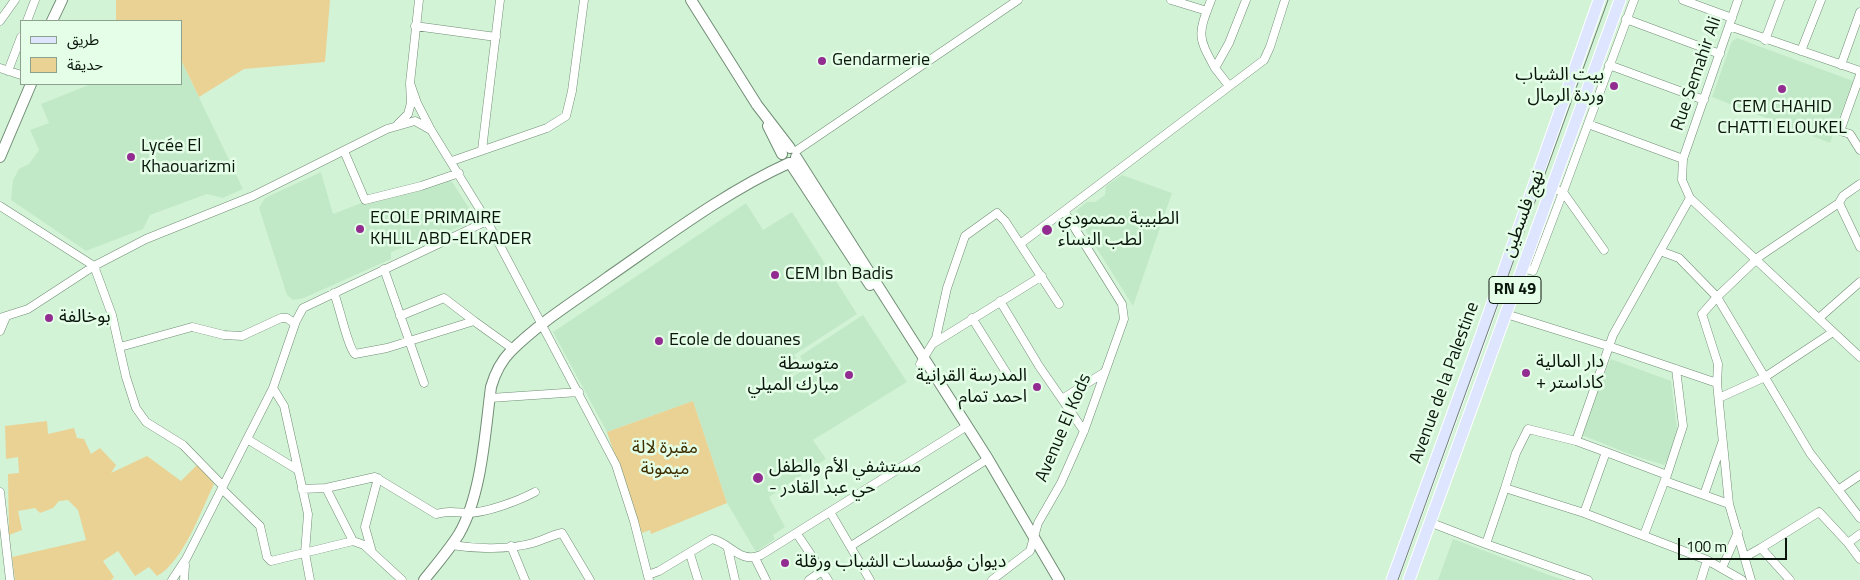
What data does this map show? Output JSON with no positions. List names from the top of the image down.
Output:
{
  "streets": {
    "main road": ["نهج فلسطين", "RN 49", "Avenue de la Palestine"],
    "street": ["Rue Semahir Ali", "Avenue El Kods"]
  },
  "parks": ["مقبرة لالة ميمونة"],
  "places": [
    "Gendarmerie",
    "بيت الشباب وردة الرمال",
    "CEM CHAHID CHATTI ELOUKEL",
    "Lycée El Khaouarizmi",
    "ECOLE PRIMAIRE KHLIL ABD-ELKADER",
    "الطبيبة مصمودي لطب النساء",
    "CEM Ibn Badis",
    "بوخالفة",
    "Ecole de douanes",
    "دار المالية + كاداستر",
    "متوسطة مبارك الميلي",
    "المدرسة القرانية احمد تمام",
    "مستشفي الأم والطفل - حي عبد القادر",
    "ديوان مؤسسات الشباب ورقلة"
  ],
  "legend": ["طريق", "حديقة"],
  "scale_bar": "100 m"
}
